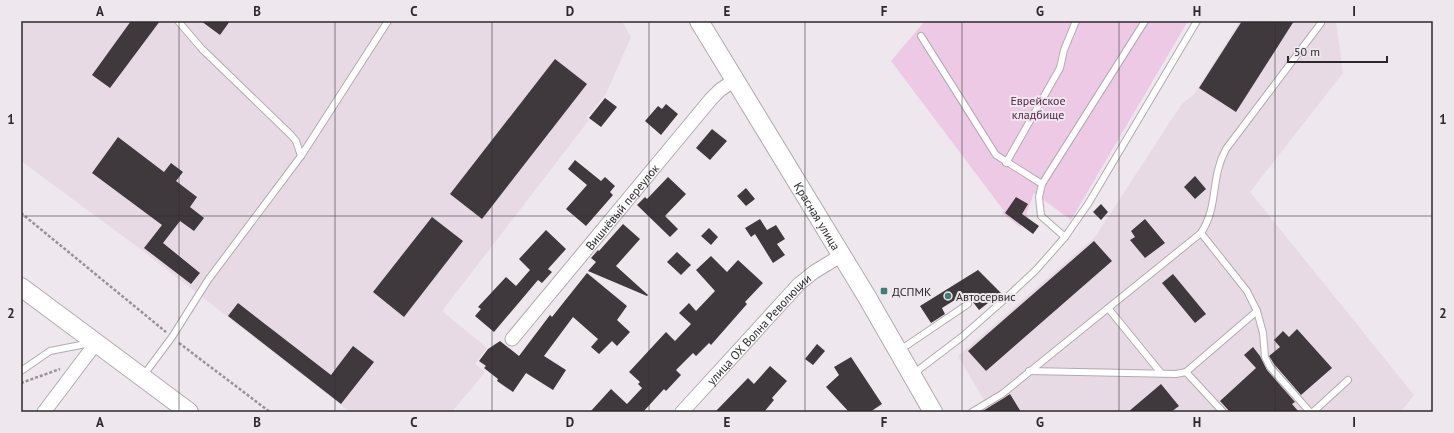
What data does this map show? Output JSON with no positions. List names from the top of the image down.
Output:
{
  "streets": {
    "street": ["Вишнёвый переулок", "Красная улица", "улица ОХ Волна Революции"]
  },
  "crossings": [
    ["Вишнёвый переулок", "Красная улица"],
    ["Красная улица", "улица ОХ Волна Революции"]
  ],
  "parks": ["Еврейское кладбище"],
  "places": {
    "transit": ["ДСПМК"],
    "other": ["Автосервис"]
  },
  "scale_bar": "50 m",
  "grid": {
    "columns": [
      "A",
      "B",
      "C",
      "D",
      "E",
      "F",
      "G",
      "H",
      "I"
    ],
    "rows": ["1", "2"]
  }
}
